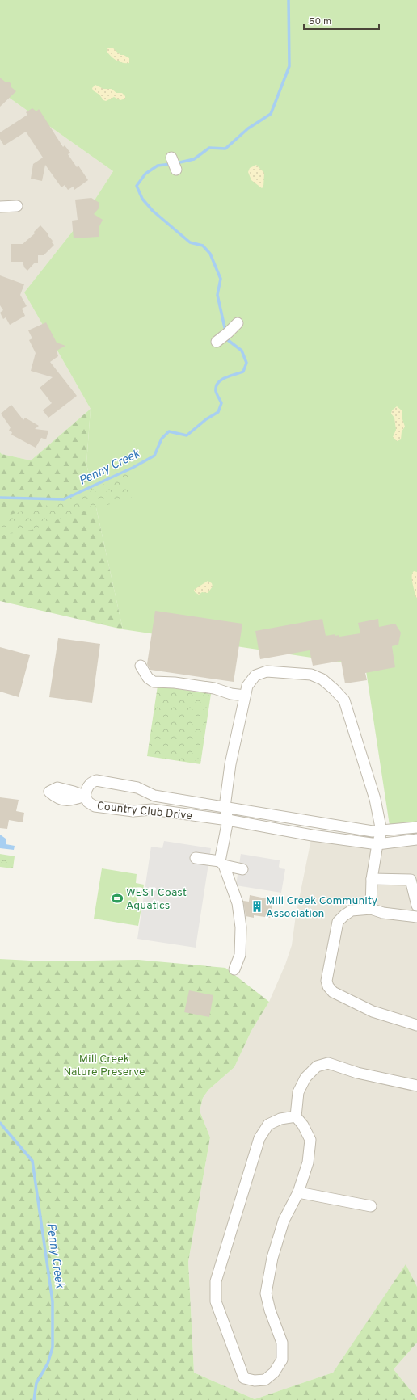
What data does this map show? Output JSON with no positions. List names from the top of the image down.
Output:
{
  "streets": {
    "street": ["Country Club Drive"]
  },
  "water": ["Penny Creek"],
  "parks": ["Mill Creek Nature Preserve"],
  "places": {
    "sports": ["WEST Coast Aquatics"],
    "building": ["Mill Creek Community Association"]
  },
  "scale_bar": "50 m"
}
